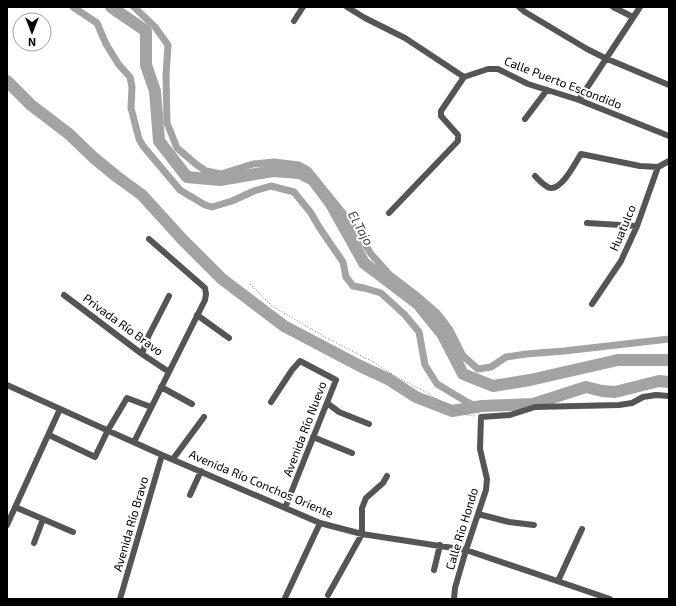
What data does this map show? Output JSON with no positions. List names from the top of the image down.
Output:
{
  "streets": {
    "street": [
      "Calle Puerto Escondido",
      "Huatulco",
      "Privada Río Bravo",
      "Avenida Río Nuevo",
      "Avenida Río Conchos Oriente",
      "Avenida Río Bravo",
      "Calle Río Hondo"
    ]
  },
  "crossings": [
    ["Privada Río Bravo", "Avenida Río Conchos Oriente"],
    ["Avenida Río Nuevo", "Avenida Río Conchos Oriente"],
    ["Avenida Río Conchos Oriente", "Avenida Río Bravo"],
    ["Avenida Río Conchos Oriente", "Calle Río Hondo"]
  ],
  "water": ["El Tajo"],
  "north": "bottom"
}
